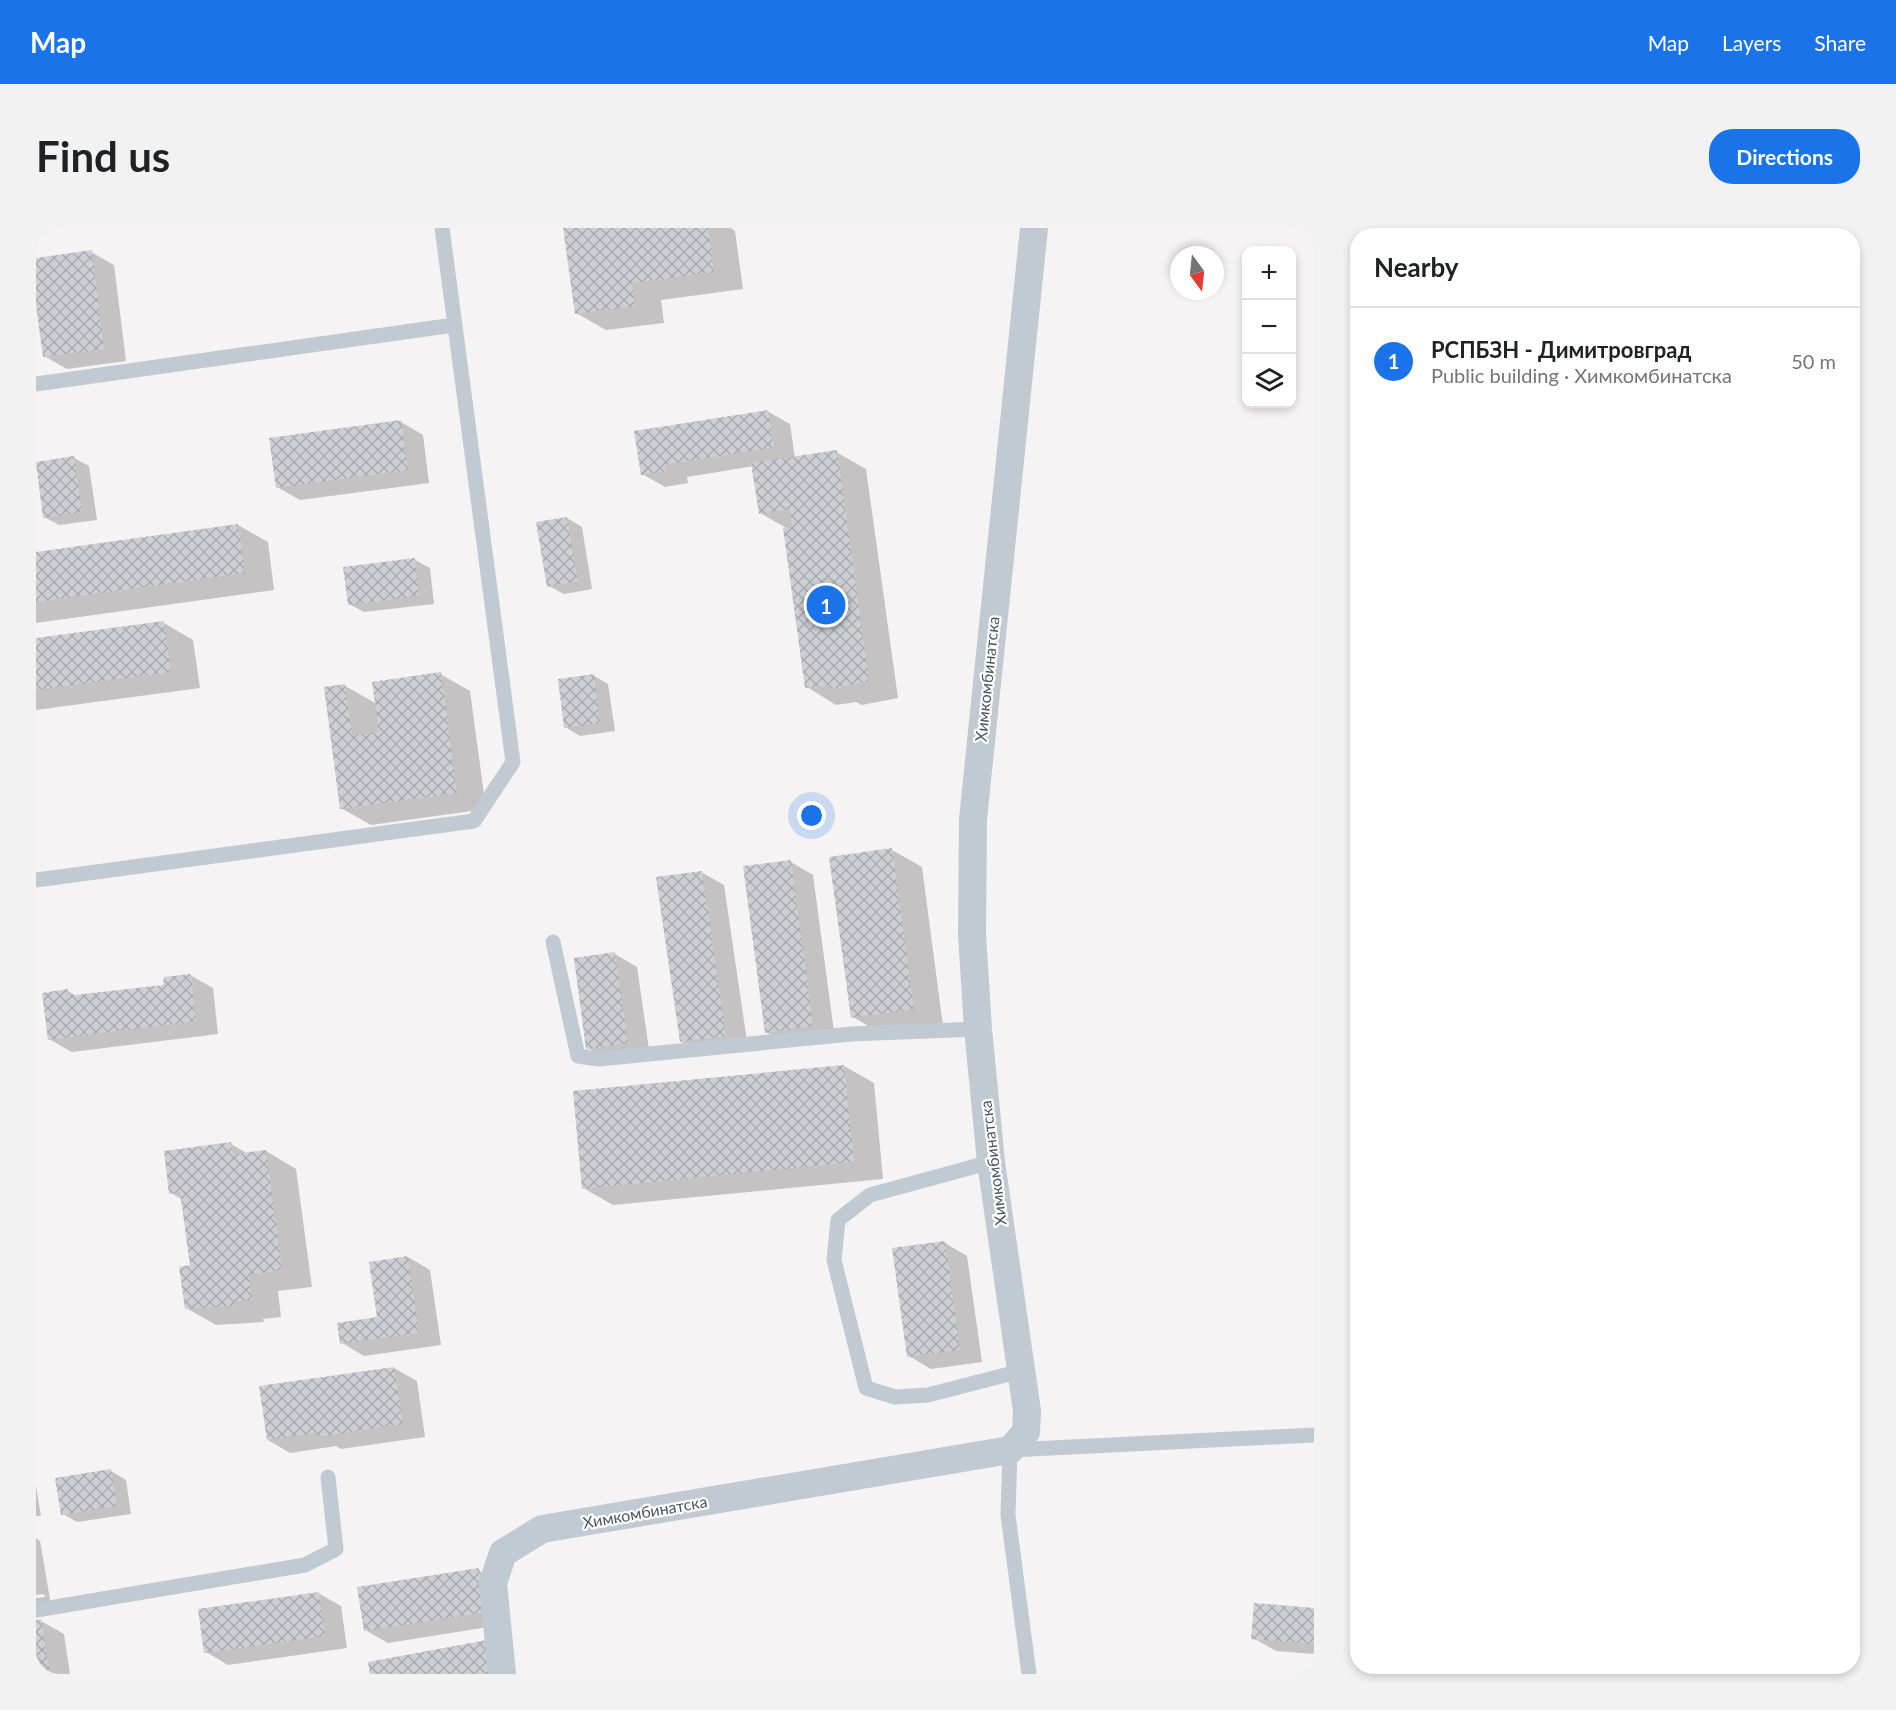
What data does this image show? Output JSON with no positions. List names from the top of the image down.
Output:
{
  "streets": {
    "street": ["Химкомбинатска"]
  },
  "north": "bottom",
  "page": {
    "header": "Map",
    "nav": ["Map", "Layers", "Share"],
    "buttons": "Directions",
    "title": "Find us",
    "heading": "Nearby",
    "map_buttons": ["+", "−"],
    "list": [
      {
        "mark": "1",
        "name": "РСПБЗН - Димитровград",
        "note": "Public building · Химкомбинатска",
        "value": "50 m"
      }
    ],
    "pins": "1"
  }
}
